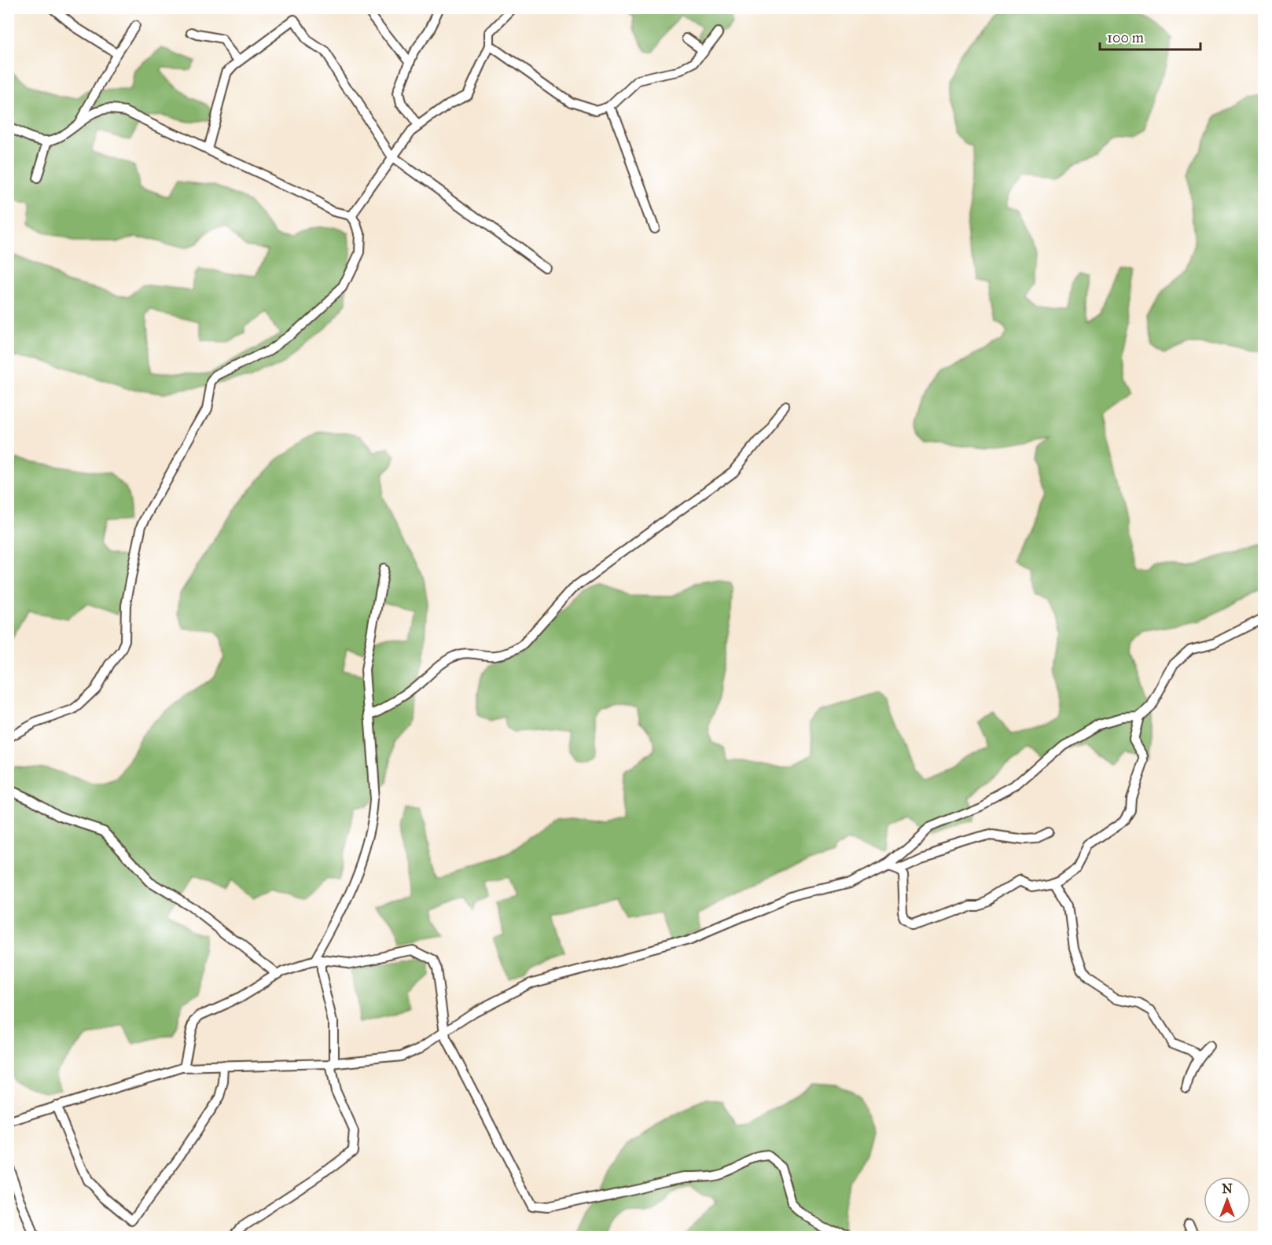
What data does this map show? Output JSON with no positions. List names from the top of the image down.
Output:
{
  "scale_bar": "100 m",
  "north": "top"
}
